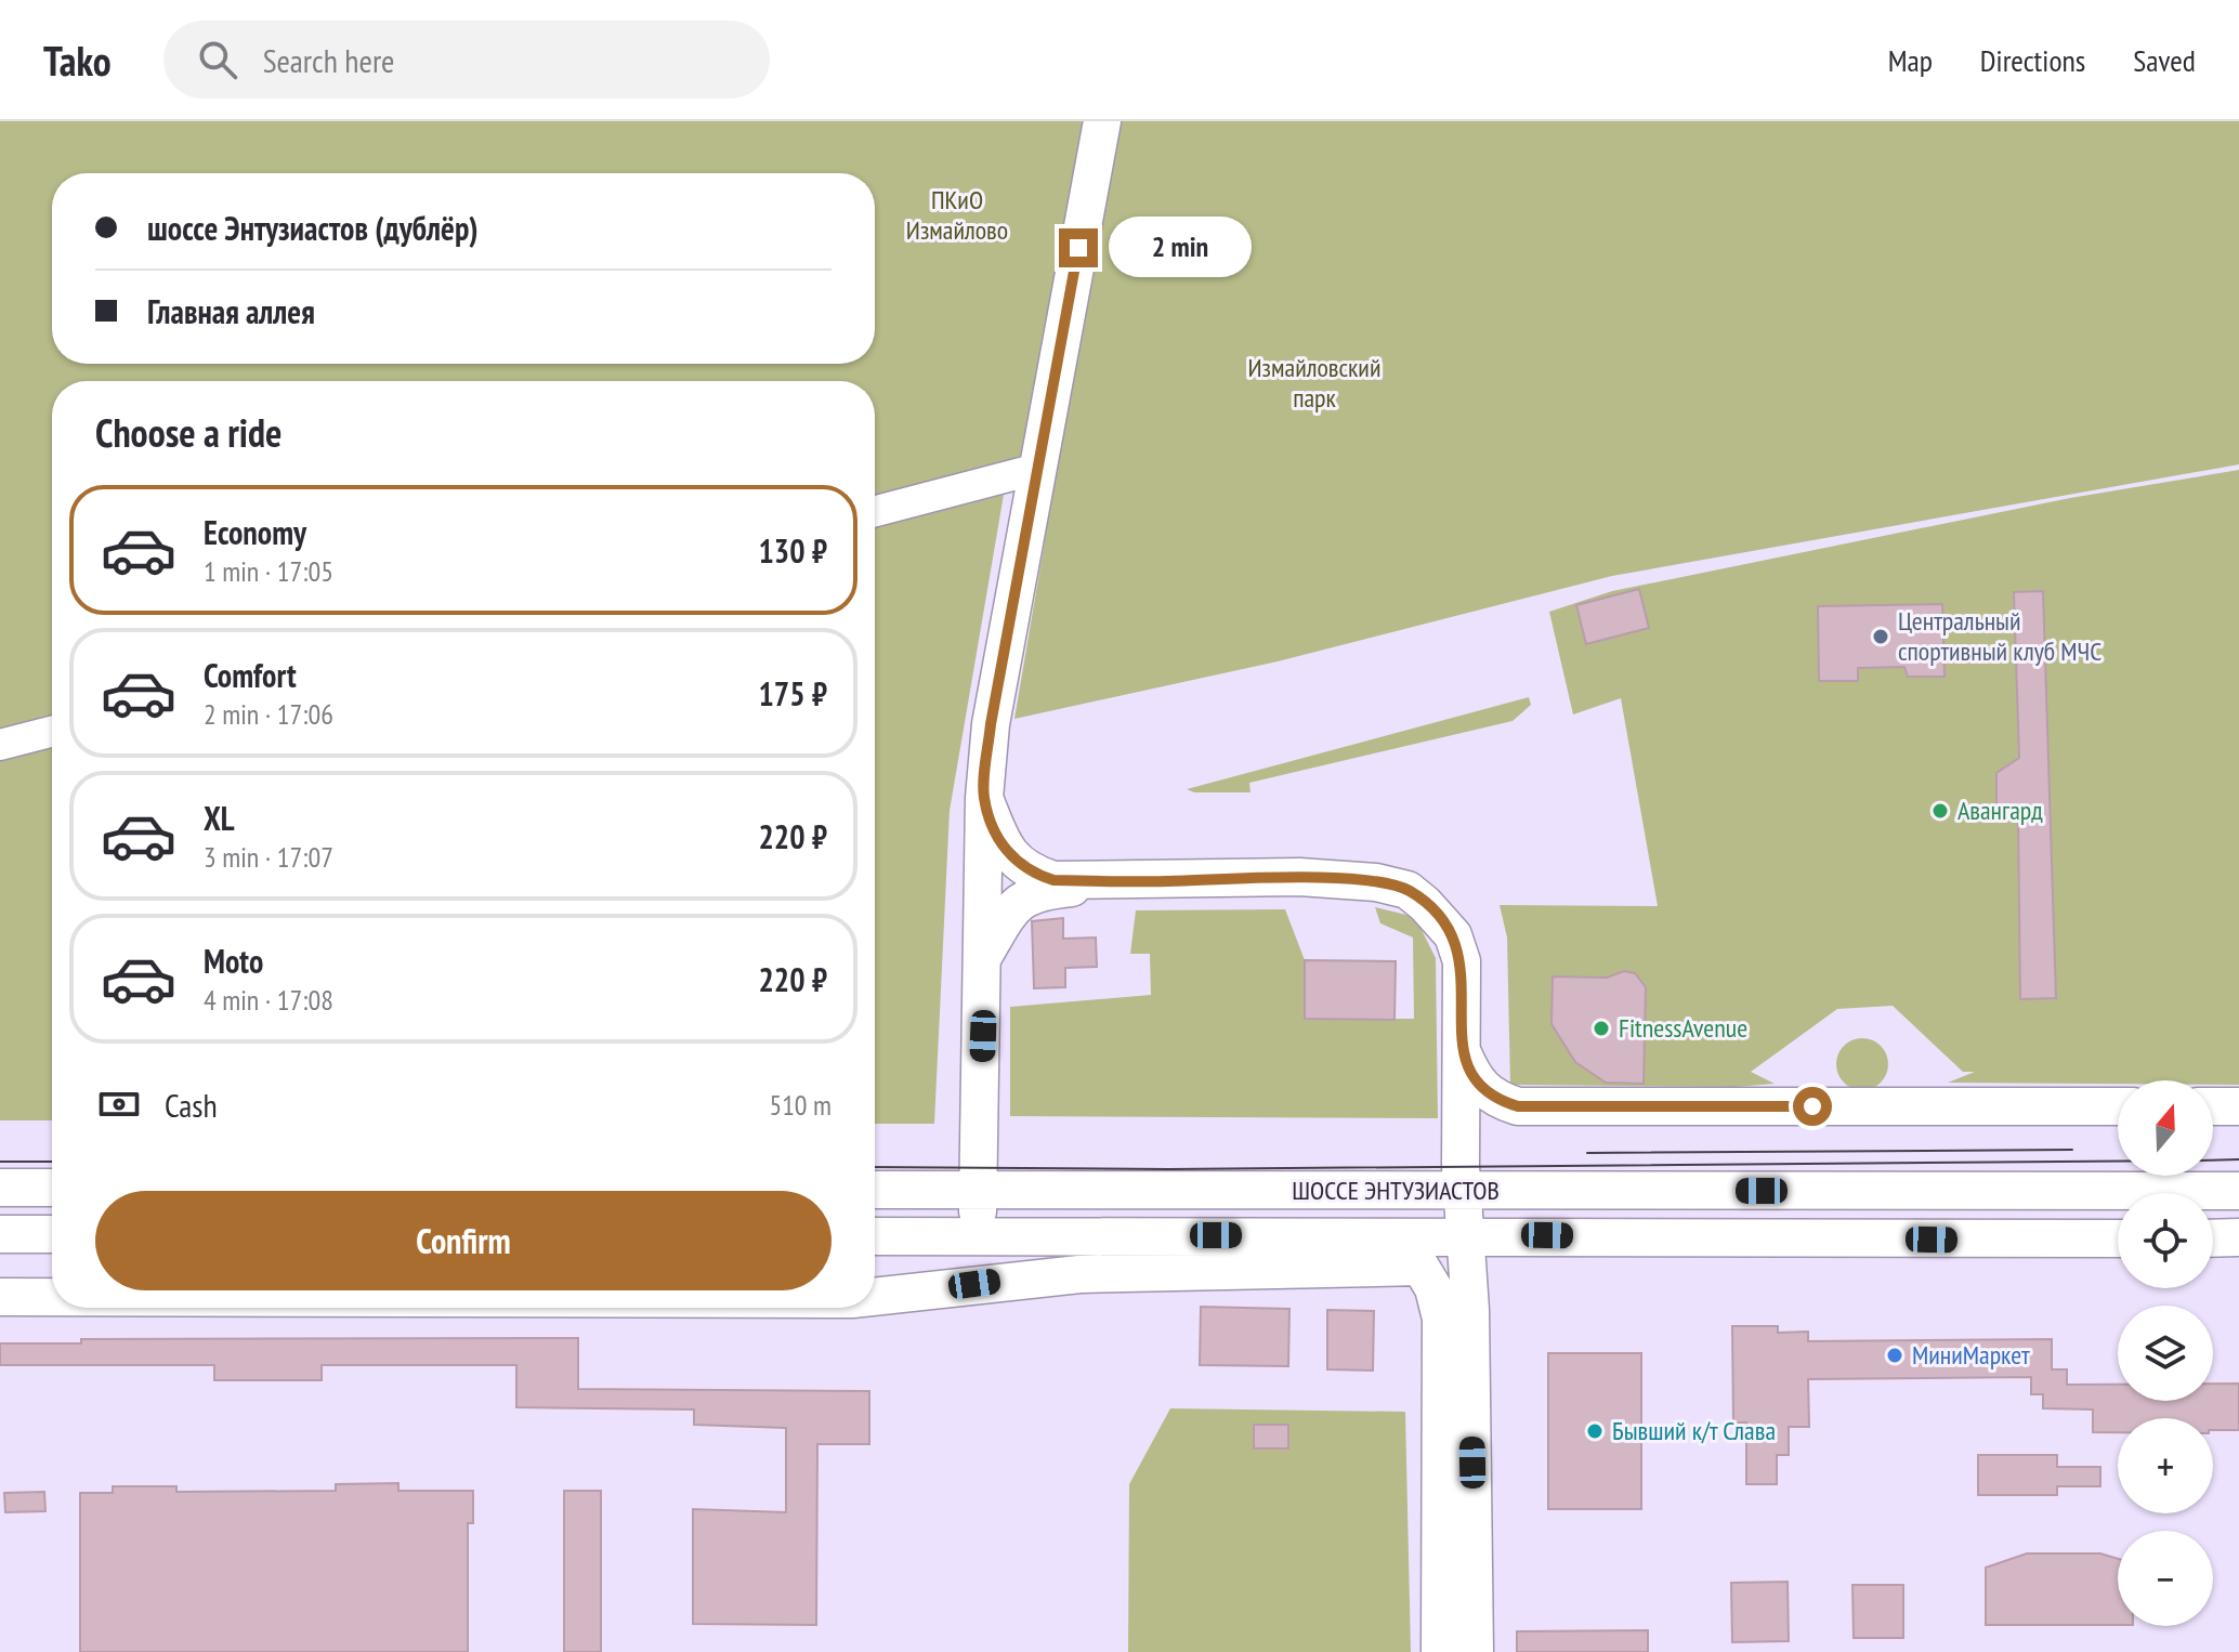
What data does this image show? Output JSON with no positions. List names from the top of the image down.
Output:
{
  "streets": {
    "main road": ["ШОССЕ ЭНТУЗИАСТОВ"]
  },
  "parks": ["ПКиО Измайлово", "Измайловский парк"],
  "places": [
    "Центральный спортивный клуб МЧС",
    "Авангард",
    "FitnessAvenue",
    "МиниМаркет",
    "Бывший к/т Слава"
  ],
  "north": "top",
  "page": {
    "header": "Tako",
    "search": "Search here",
    "nav": ["Map", "Directions", "Saved"],
    "banner": ["шоссе Энтузиастов (дублёр)", "Главная аллея"],
    "bubble": "2 min",
    "heading": "Choose a ride",
    "list": [
      {
        "name": "Economy",
        "note": "1 min · 17:05",
        "value": "130 ₽"
      },
      {
        "name": "Comfort",
        "note": "2 min · 17:06",
        "value": "175 ₽"
      },
      {
        "name": "XL",
        "note": "3 min · 17:07",
        "value": "220 ₽"
      },
      {
        "name": "Moto",
        "note": "4 min · 17:08",
        "value": "220 ₽"
      }
    ],
    "pay": ["Cash", "510 m"],
    "map_buttons": ["+", "−"],
    "buttons": "Confirm"
  }
}
